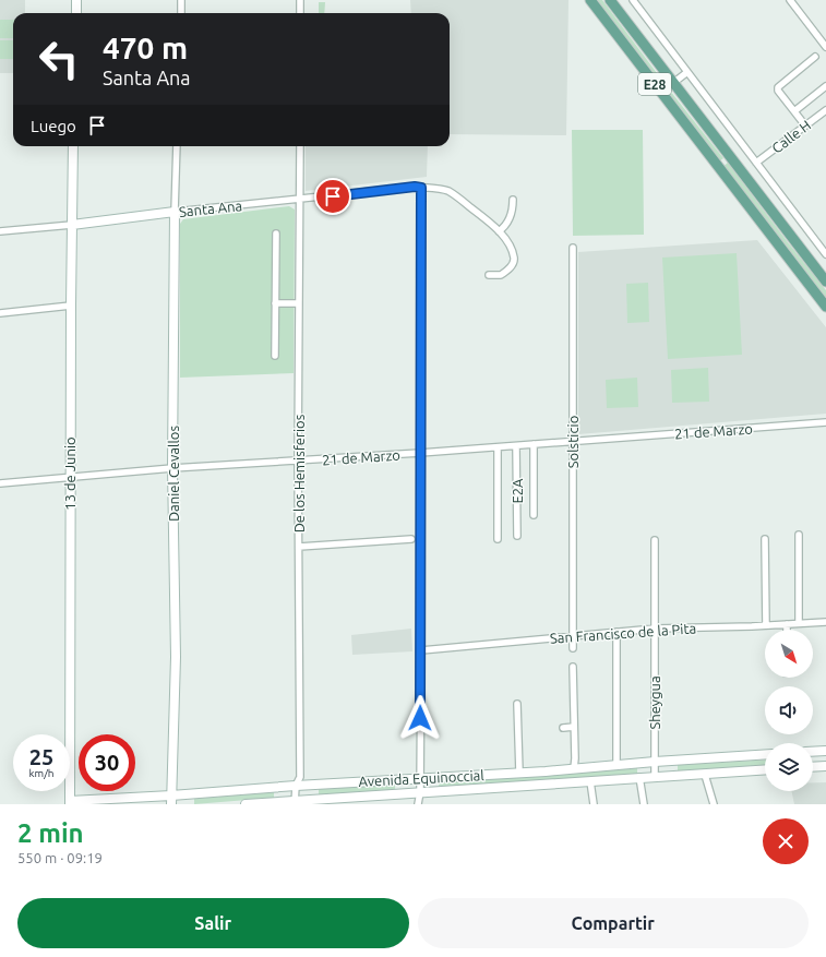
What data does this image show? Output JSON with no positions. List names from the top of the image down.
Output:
{
  "streets": {
    "main road": [
      "E28",
      "Santa Ana",
      "13 de Junio",
      "Daniel Cevallos",
      "Avenida Equinoccial"
    ],
    "street": [
      "Calle H",
      "21 de Marzo",
      "Solsticio",
      "De los Hemisferios",
      "E2A",
      "San Francisco de la Pita",
      "Sheygua"
    ]
  },
  "crossings": [
    ["Santa Ana", "13 de Junio"],
    ["Santa Ana", "Daniel Cevallos"],
    ["Santa Ana", "De los Hemisferios"],
    ["21 de Marzo", "Solsticio"],
    ["21 de Marzo", "13 de Junio"],
    ["21 de Marzo", "Daniel Cevallos"],
    ["21 de Marzo", "De los Hemisferios"],
    ["21 de Marzo", "E2A"],
    ["Solsticio", "San Francisco de la Pita"],
    ["13 de Junio", "Avenida Equinoccial"],
    ["Daniel Cevallos", "Avenida Equinoccial"],
    ["De los Hemisferios", "Avenida Equinoccial"],
    ["San Francisco de la Pita", "Sheygua"],
    ["Sheygua", "Avenida Equinoccial"]
  ],
  "north": "bottom right",
  "page": {
    "turn": ["470 m", "Santa Ana"],
    "then": "Luego",
    "speed": "25 km/h",
    "limit": "30",
    "heading": ["2 min", "550 m · 09:19"],
    "buttons": ["Salir", "Compartir"]
  }
}
